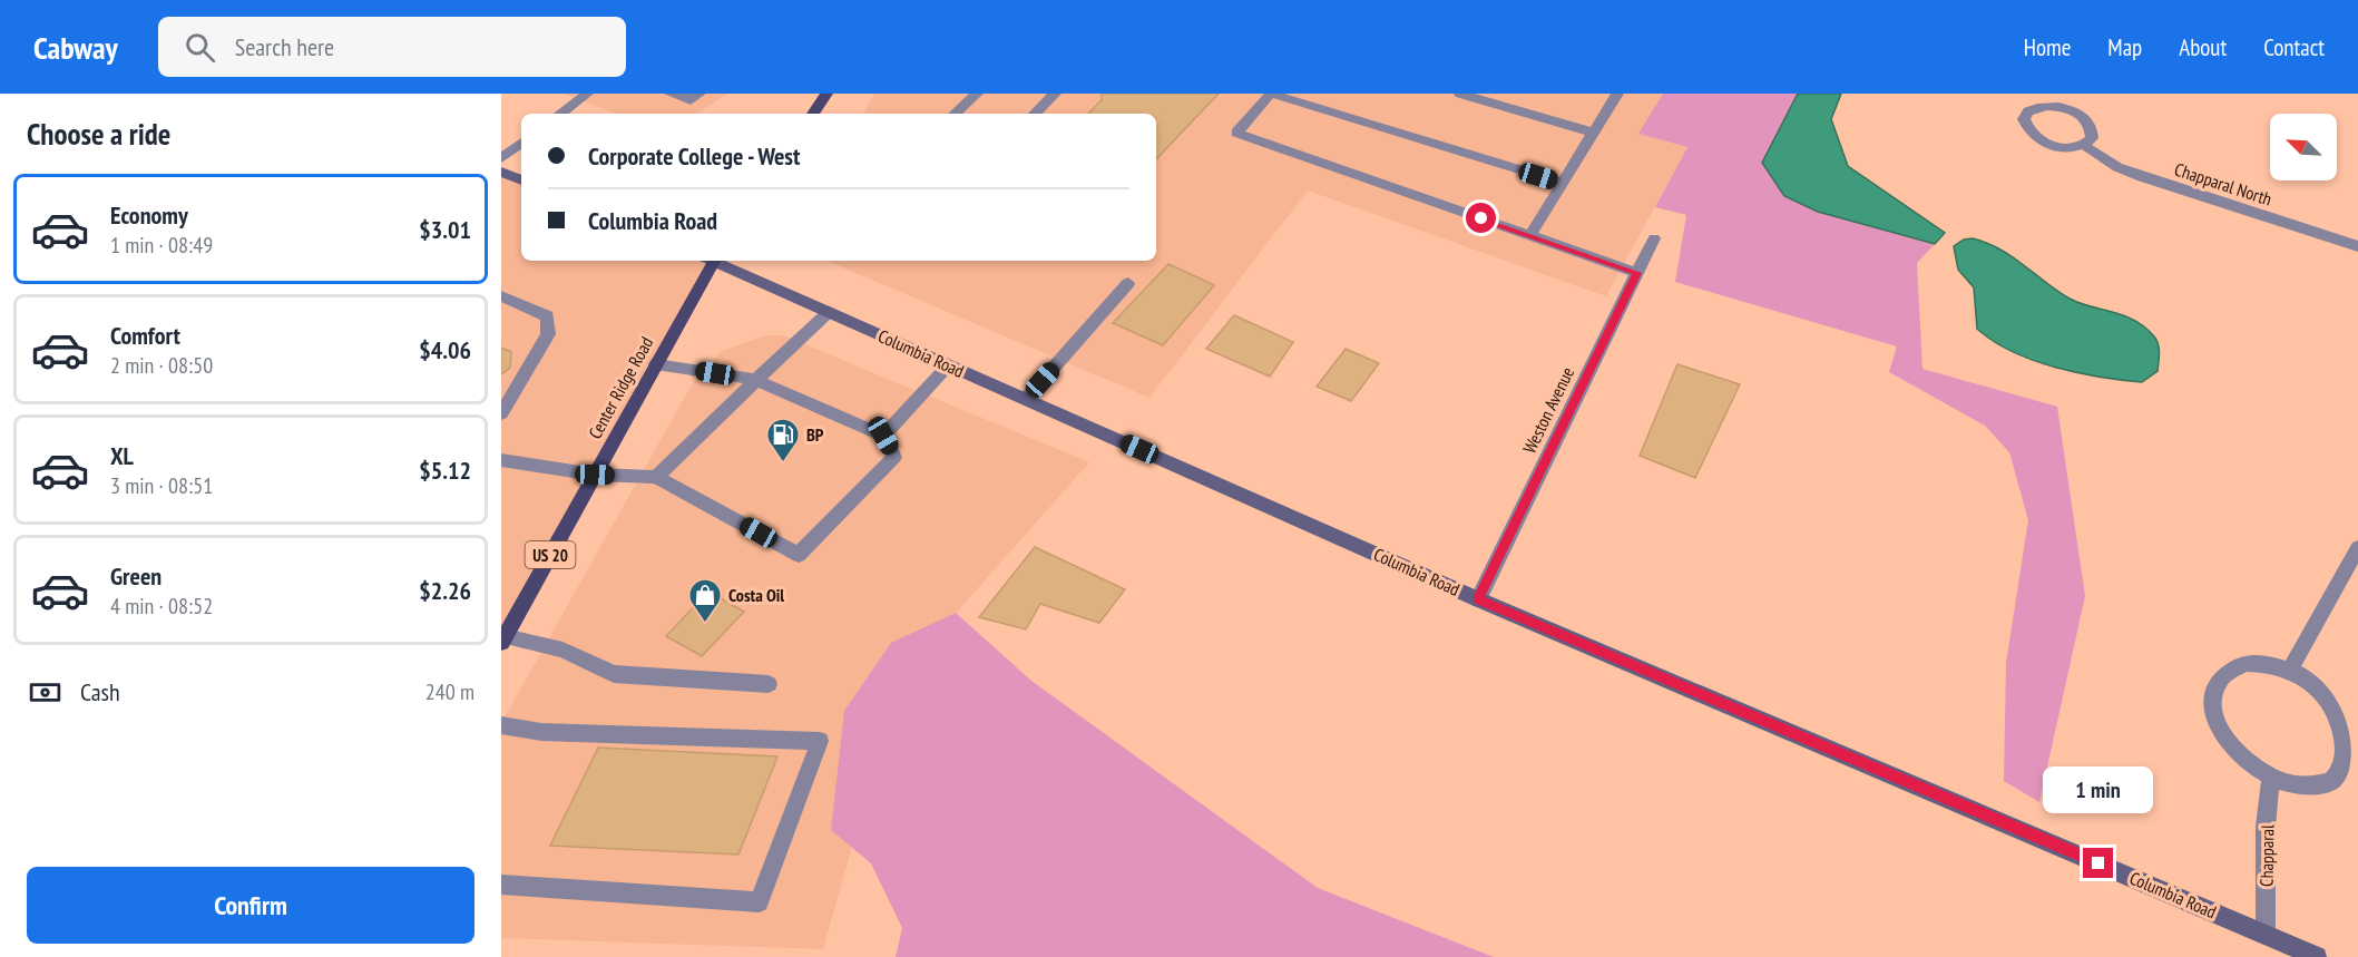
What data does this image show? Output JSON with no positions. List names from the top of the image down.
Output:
{
  "streets": {
    "main road": ["Columbia Road", "Center Ridge Road", "US 20"],
    "street": ["Chapparal North", "Weston Avenue", "Chapparal"]
  },
  "crossings": [
    ["Columbia Road", "Weston Avenue"],
    ["Columbia Road", "Chapparal"]
  ],
  "places": {
    "fuel station": ["BP"],
    "shop": ["Costa Oil"]
  },
  "north": "top left",
  "page": {
    "header": "Cabway",
    "search": "Search here",
    "nav": [
      "Home",
      "Map",
      "About",
      "Contact"
    ],
    "heading": "Choose a ride",
    "banner": ["Corporate College - West", "Columbia Road"],
    "list": [
      {
        "name": "Economy",
        "note": "1 min · 08:49",
        "value": "$3.01"
      },
      {
        "name": "Comfort",
        "note": "2 min · 08:50",
        "value": "$4.06"
      },
      {
        "name": "XL",
        "note": "3 min · 08:51",
        "value": "$5.12"
      },
      {
        "name": "Green",
        "note": "4 min · 08:52",
        "value": "$2.26"
      }
    ],
    "pay": ["Cash", "240 m"],
    "bubble": "1 min",
    "buttons": "Confirm"
  }
}
